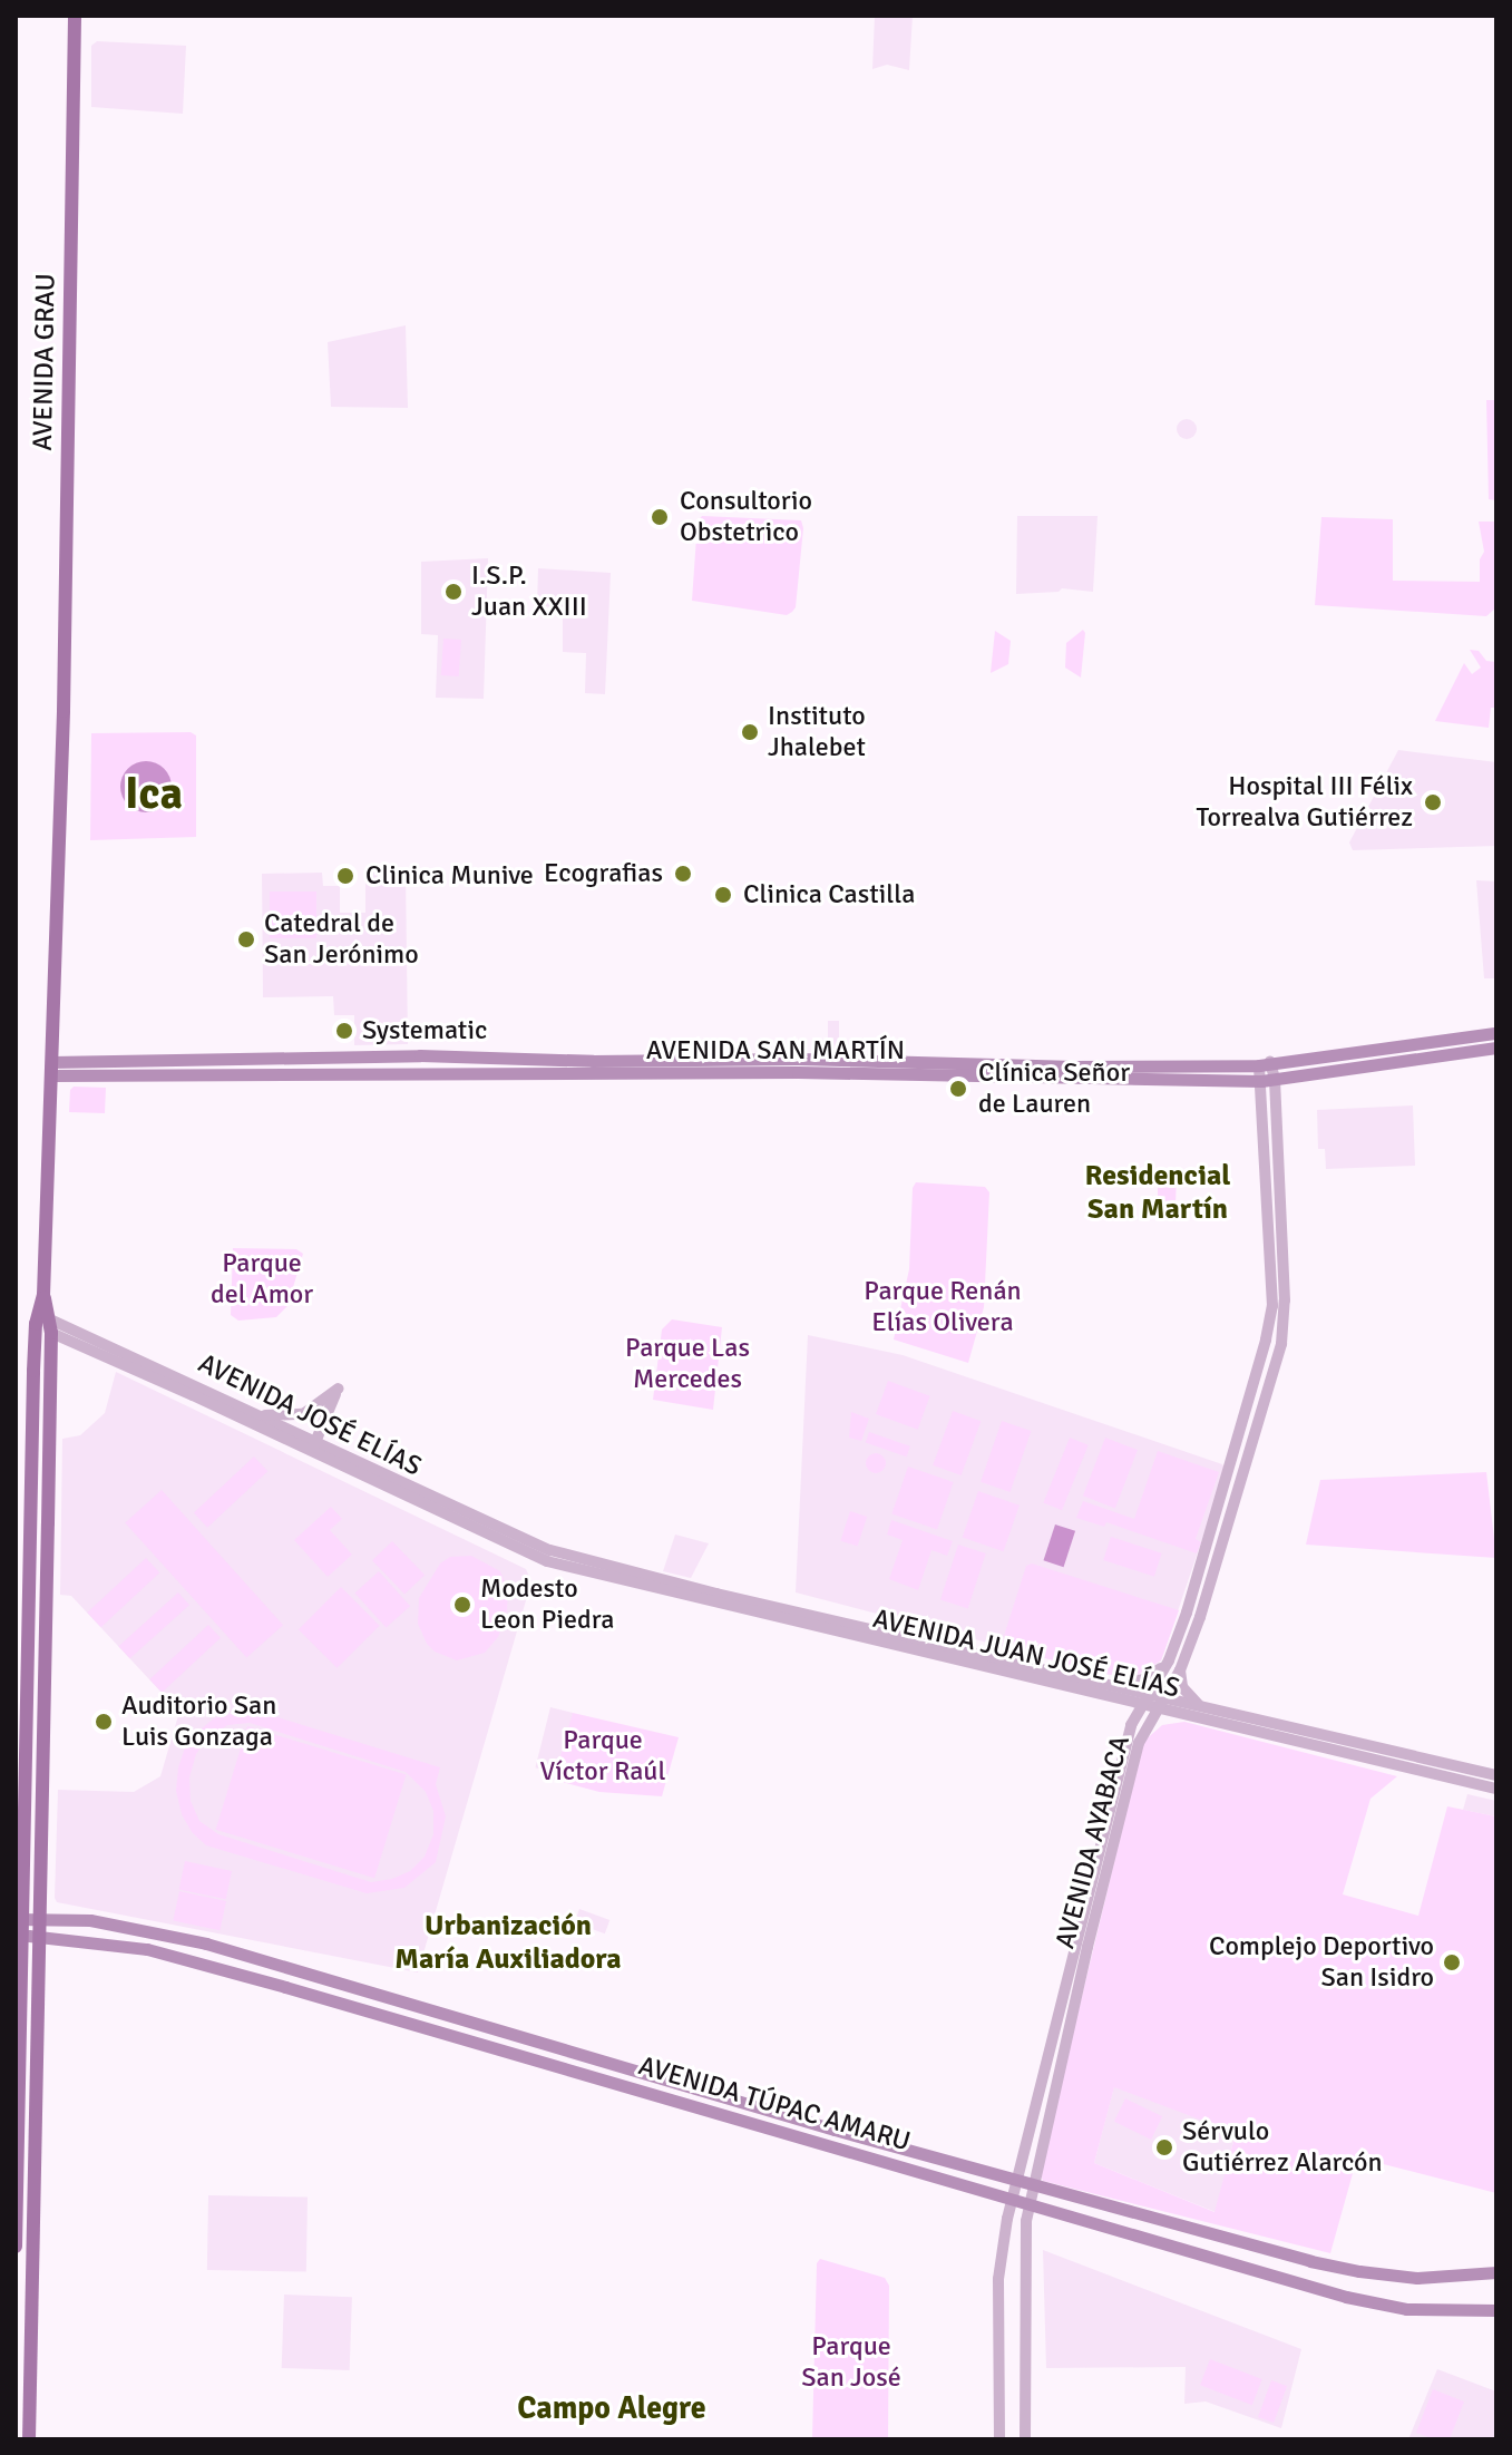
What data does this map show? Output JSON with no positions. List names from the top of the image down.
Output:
{
  "streets": {
    "main road": ["AVENIDA GRAU", "AVENIDA SAN MARTÍN", "AVENIDA TÚPAC AMARU"],
    "street": ["AVENIDA JOSÉ ELÍAS", "AVENIDA JUAN JOSÉ ELÍAS", "AVENIDA AYABACA"]
  },
  "crossings": [
    ["AVENIDA GRAU", "AVENIDA SAN MARTÍN"],
    ["AVENIDA GRAU", "AVENIDA JOSÉ ELÍAS"],
    ["AVENIDA SAN MARTÍN", "AVENIDA AYABACA"],
    ["AVENIDA JOSÉ ELÍAS", "AVENIDA JUAN JOSÉ ELÍAS"],
    ["AVENIDA JUAN JOSÉ ELÍAS", "AVENIDA AYABACA"],
    ["AVENIDA AYABACA", "AVENIDA TÚPAC AMARU"]
  ],
  "districts": [
    "Ica",
    "Residencial San Martín",
    "Urbanización María Auxiliadora",
    "Campo Alegre"
  ],
  "parks": [
    "Parque del Amor",
    "Parque Renán Elías Olivera",
    "Parque Las Mercedes",
    "Parque Víctor Raúl",
    "Parque San José"
  ],
  "places": [
    "Consultorio Obstetrico",
    "I.S.P. Juan XXIII",
    "Instituto Jhalebet",
    "Hospital III Félix Torrealva Gutiérrez",
    "Ecografias",
    "Clinica Munive",
    "Clinica Castilla",
    "Catedral de San Jerónimo",
    "Systematic",
    "Clínica Señor de Lauren",
    "Modesto Leon Piedra",
    "Auditorio San Luis Gonzaga",
    "Complejo Deportivo San Isidro",
    "Sérvulo Gutiérrez Alarcón"
  ]
}
